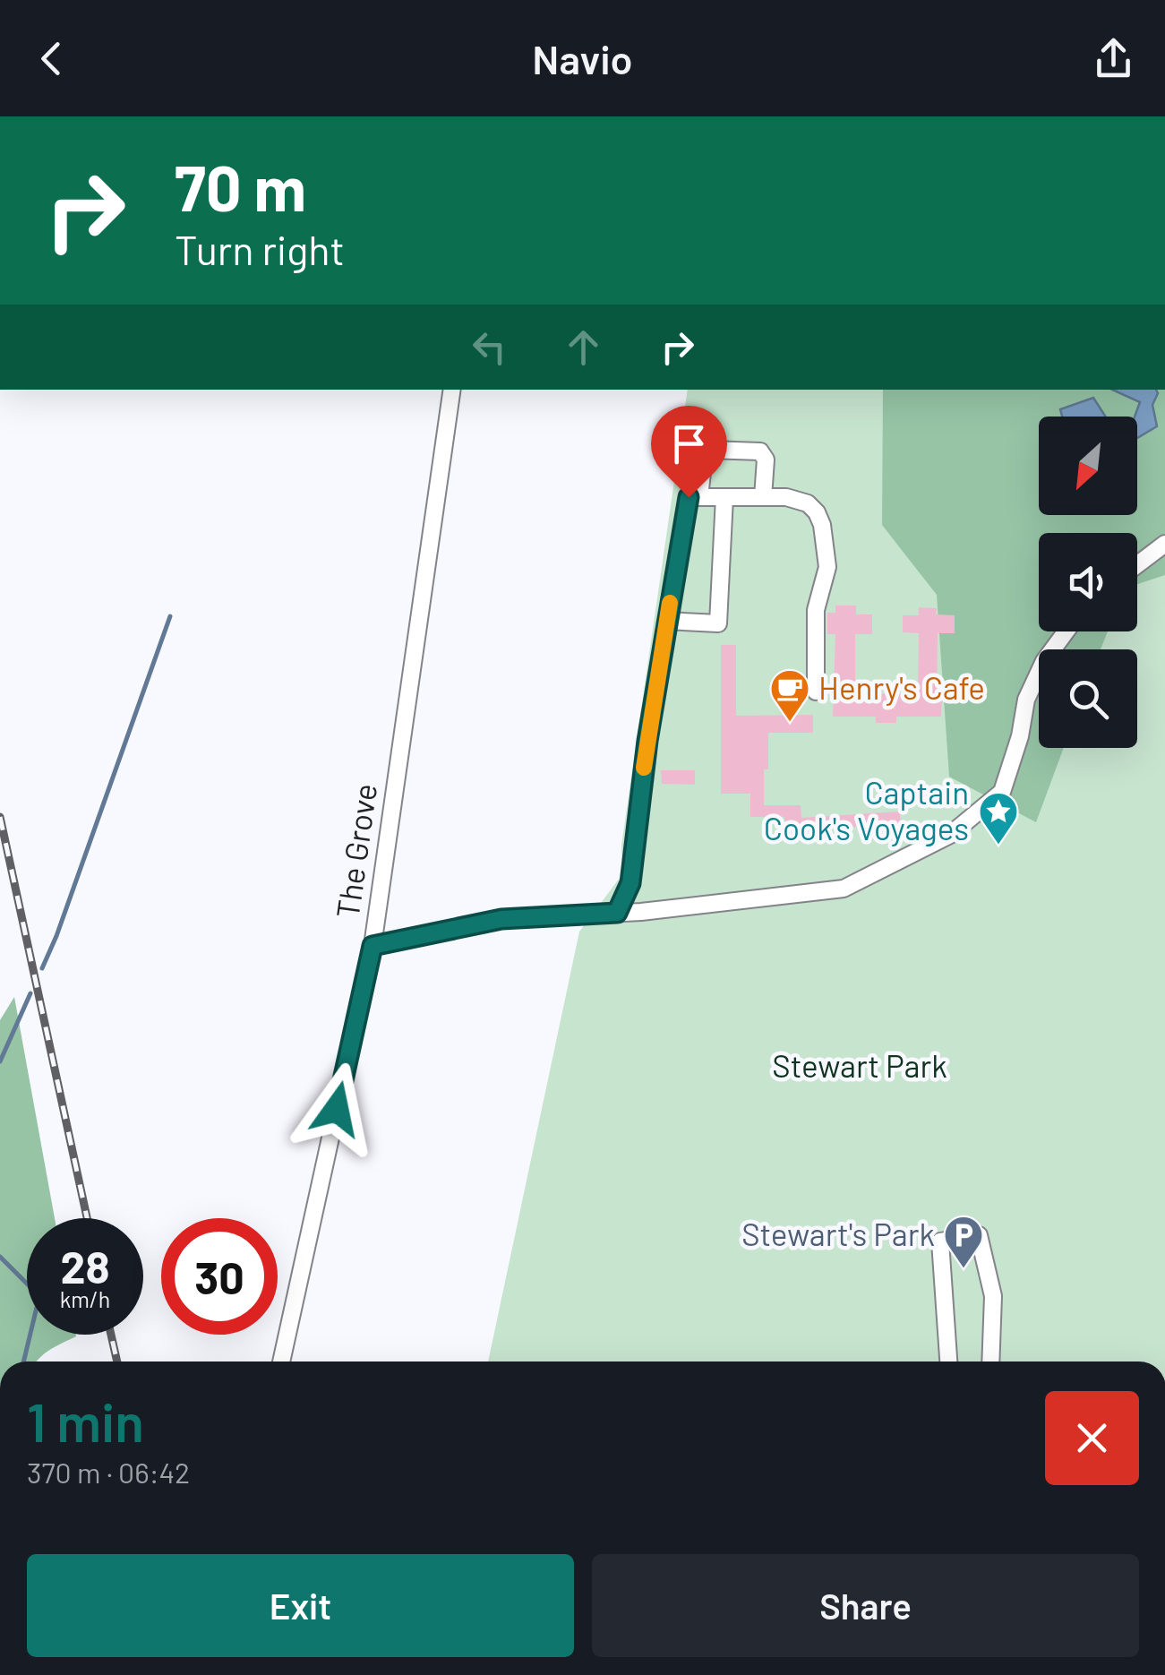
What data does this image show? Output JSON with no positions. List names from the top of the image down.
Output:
{
  "streets": {
    "street": ["The Grove"]
  },
  "parks": ["Stewart Park"],
  "places": {
    "cafe": ["Henry's Cafe"],
    "place": ["Captain Cook's Voyages"],
    "parking": ["Stewart's Park"]
  },
  "north": "bottom left",
  "page": {
    "header": "Navio",
    "turn": ["70 m", "Turn right"],
    "speed": "28 km/h",
    "limit": "30",
    "heading": ["1 min", "370 m · 06:42"],
    "buttons": ["Exit", "Share"]
  }
}
